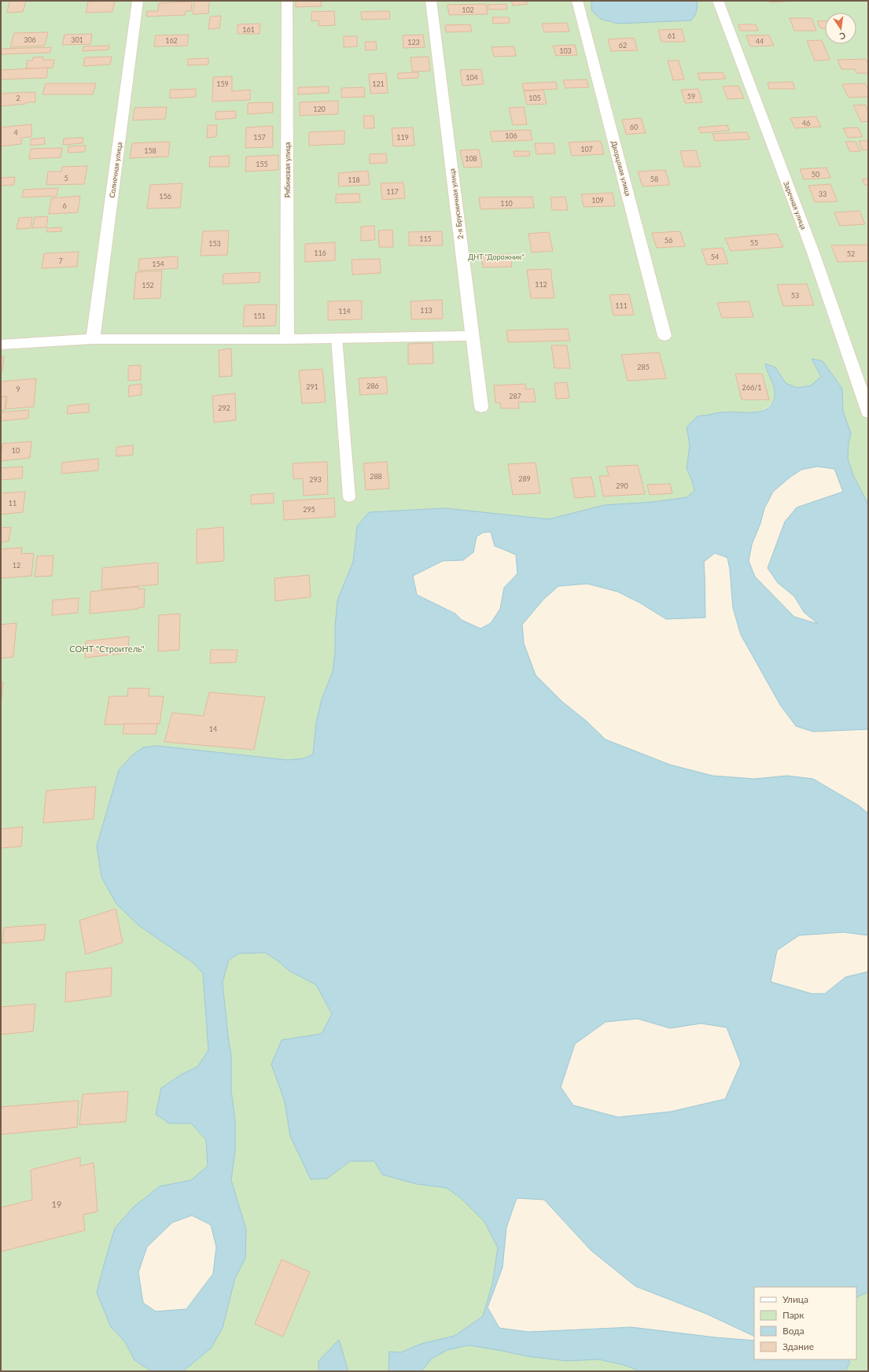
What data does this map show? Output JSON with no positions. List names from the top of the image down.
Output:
{
  "streets": {
    "street": [
      "Дворцовая улица",
      "Солнечная улица",
      "Рябиновая улица",
      "2-я Брусничная улица",
      "Заречная улица"
    ]
  },
  "parks": ["ДНТ \"Дорожник\"", "СОНТ \"Строитель\""],
  "house_numbers": [
    "102",
    "161",
    "61",
    "306",
    "301",
    "162",
    "44",
    "123",
    "62",
    "103",
    "104",
    "159",
    "121",
    "59",
    "2",
    "105",
    "120",
    "46",
    "60",
    "4",
    "106",
    "157",
    "119",
    "107",
    "158",
    "108",
    "155",
    "50",
    "5",
    "58",
    "118",
    "117",
    "33",
    "156",
    "109",
    "110",
    "6",
    "115",
    "56",
    "55",
    "153",
    "116",
    "52",
    "54",
    "7",
    "154",
    "112",
    "152",
    "53",
    "111",
    "113",
    "114",
    "151",
    "285",
    "286",
    "291",
    "266/1",
    "9",
    "287",
    "292",
    "10",
    "288",
    "289",
    "293",
    "290",
    "11",
    "295",
    "12",
    "14",
    "19"
  ],
  "legend": [
    "Улица",
    "Парк",
    "Вода",
    "Здание"
  ],
  "north": "bottom"
}
